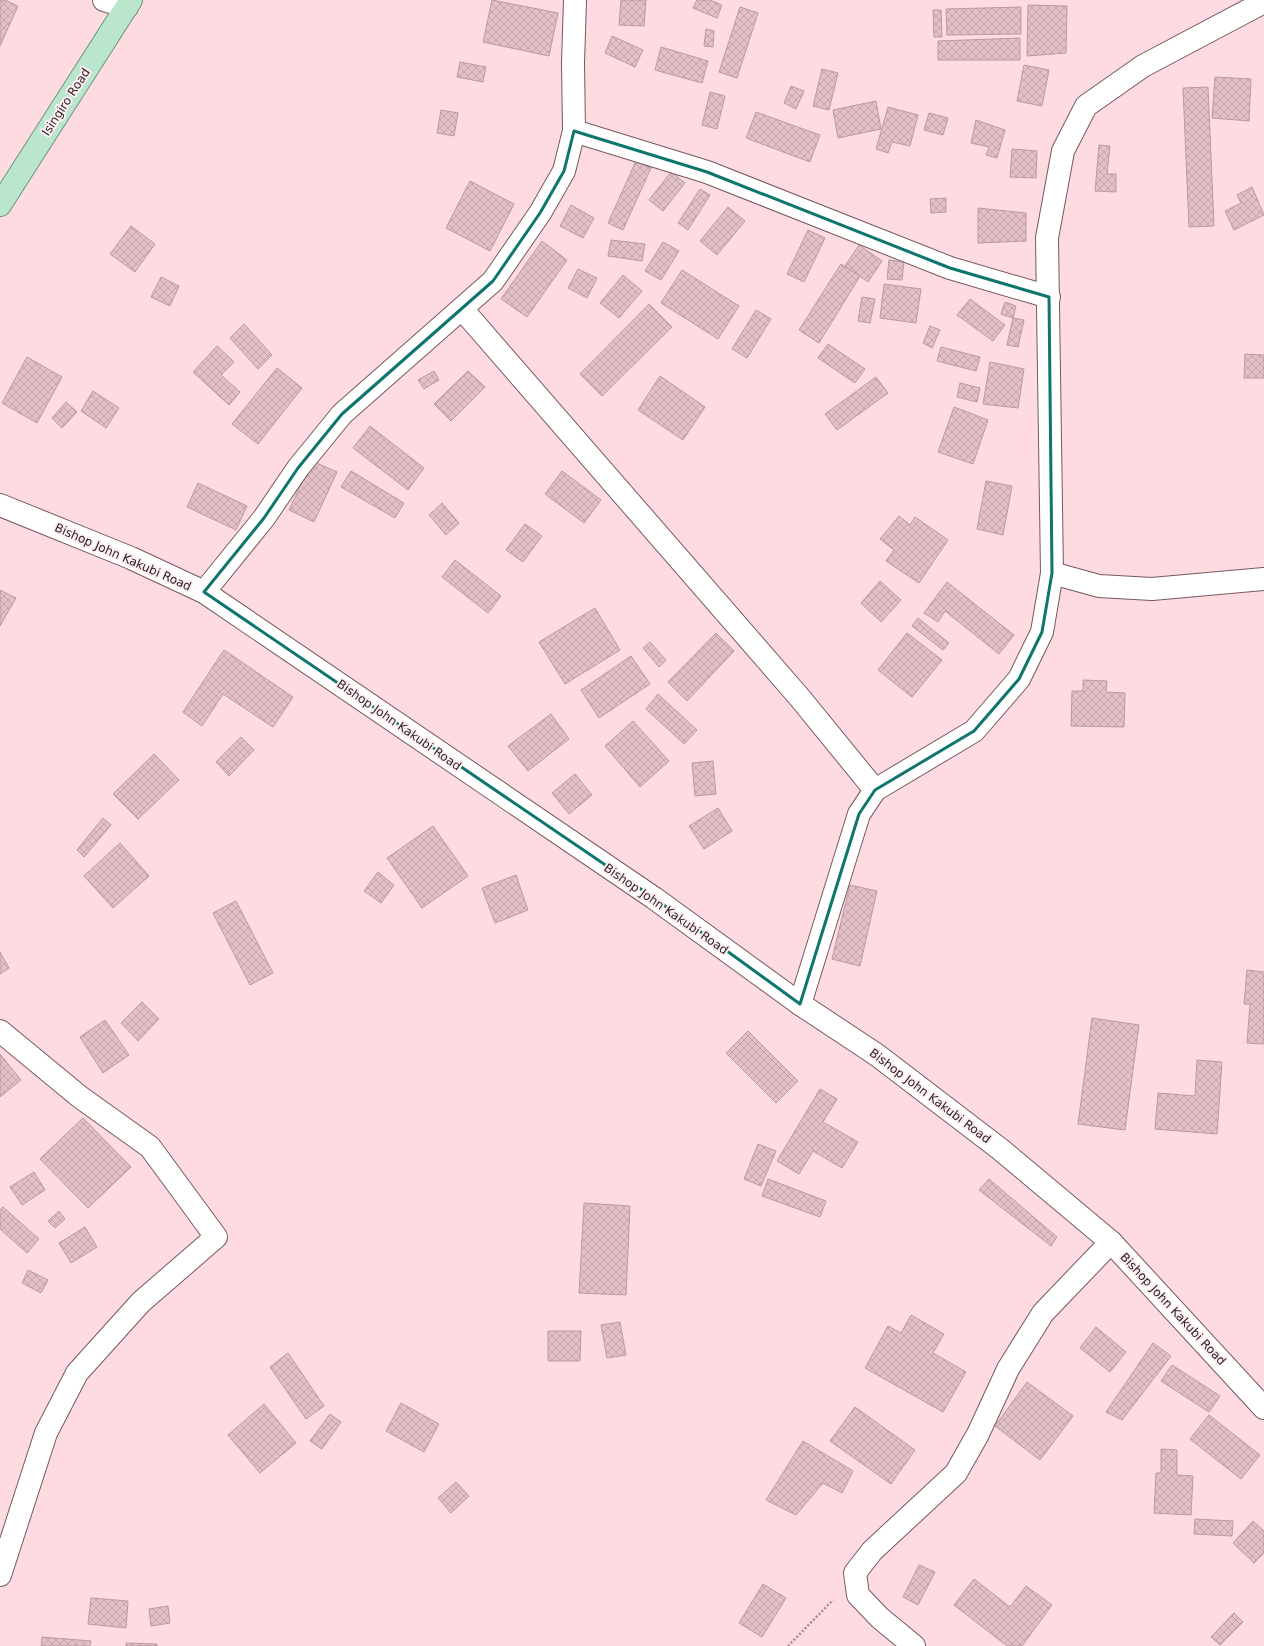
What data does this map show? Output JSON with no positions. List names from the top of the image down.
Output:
{
  "streets": {
    "main road": ["Isingiro Road"],
    "street": ["Bishop John Kakubi Road"]
  }
}
